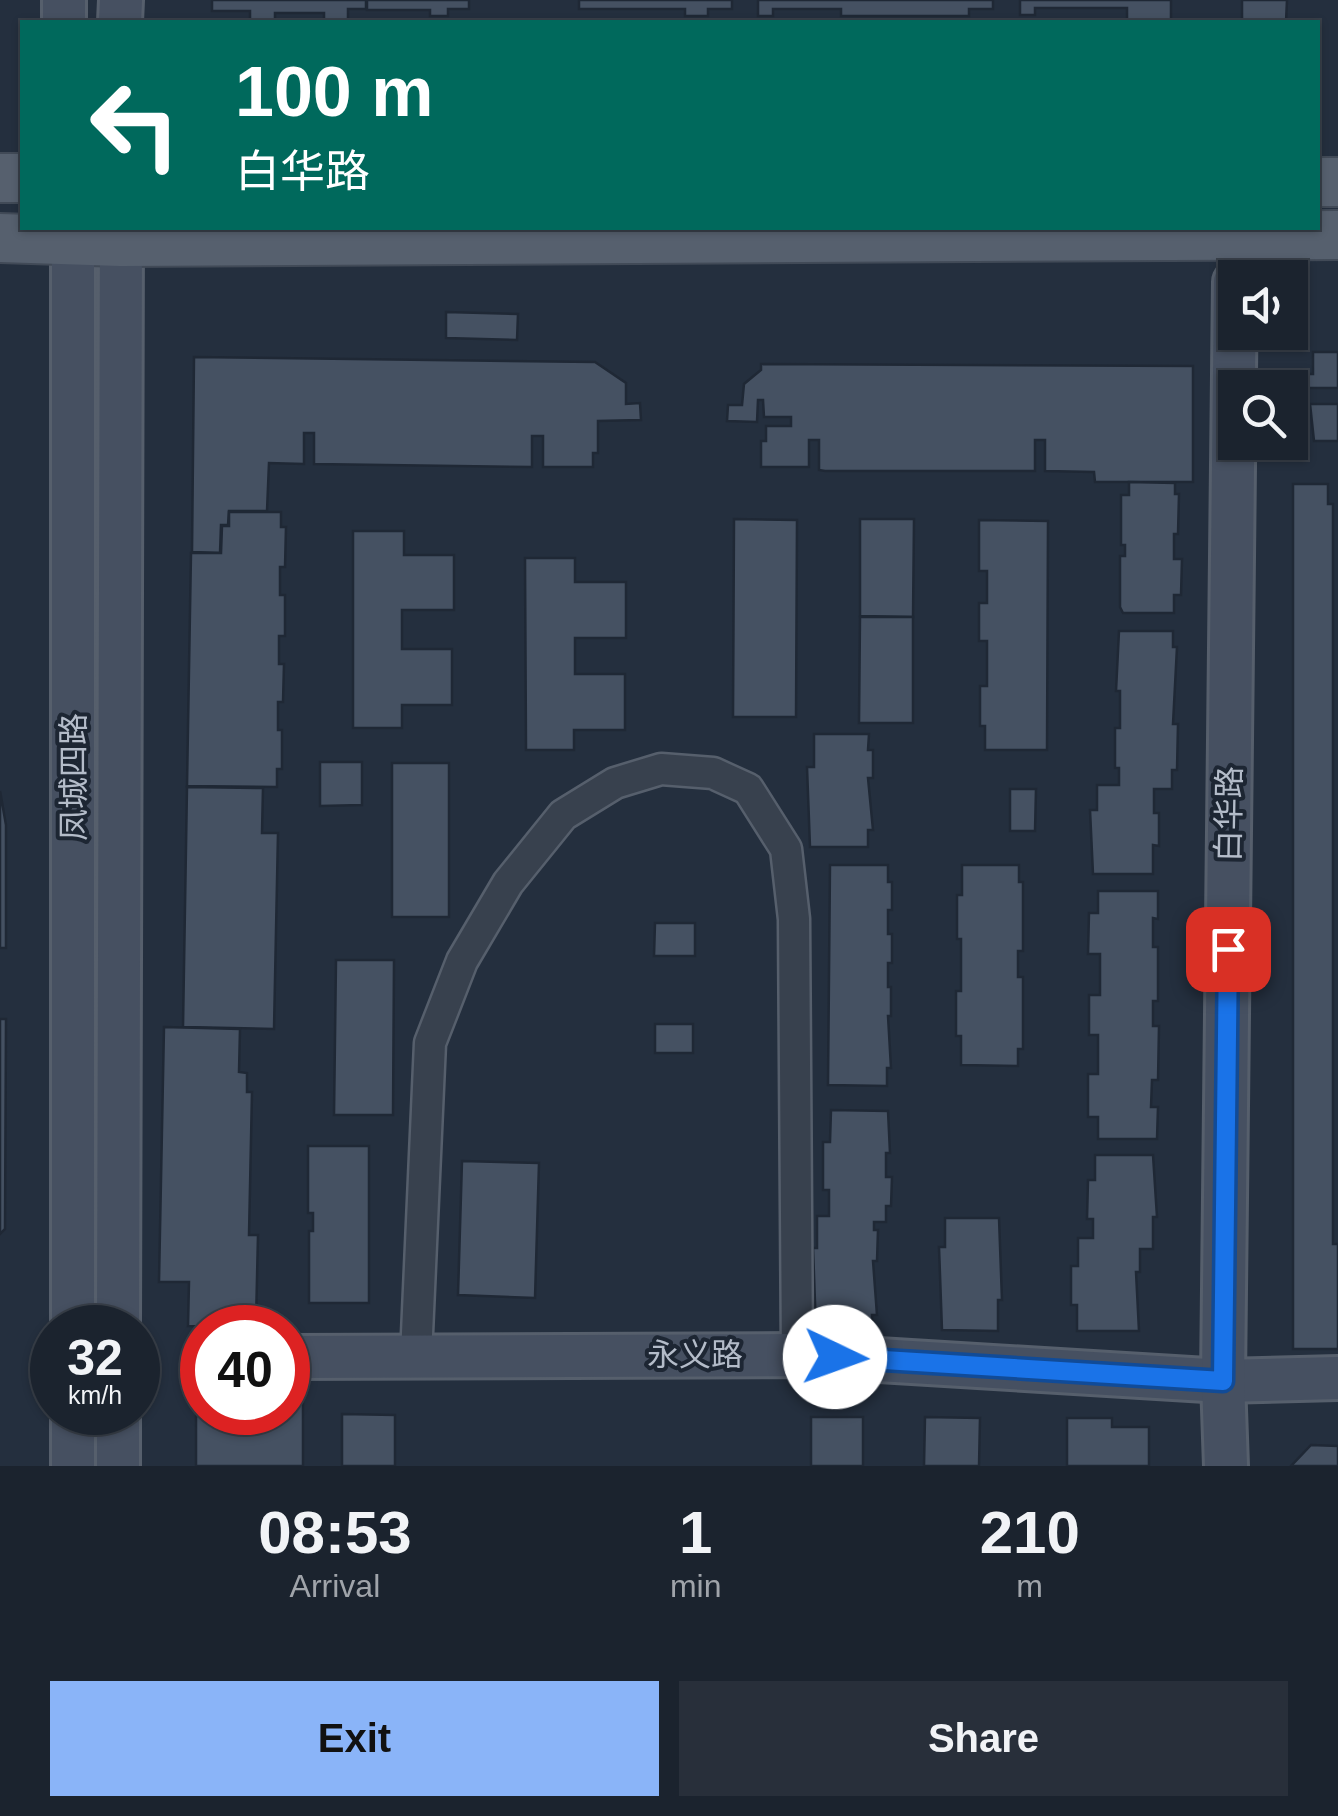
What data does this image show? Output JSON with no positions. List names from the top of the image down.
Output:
{
  "streets": {
    "street": ["凤城四路", "白华路", "永义路"]
  },
  "crossings": [
    ["白华路", "永义路"]
  ],
  "page": {
    "turn": ["100 m", "白华路"],
    "speed": "32 km/h",
    "limit": "40",
    "eta": [
      "08:53",
      "Arrival",
      "1",
      "min",
      "210",
      "m"
    ],
    "buttons": ["Exit", "Share"]
  }
}
